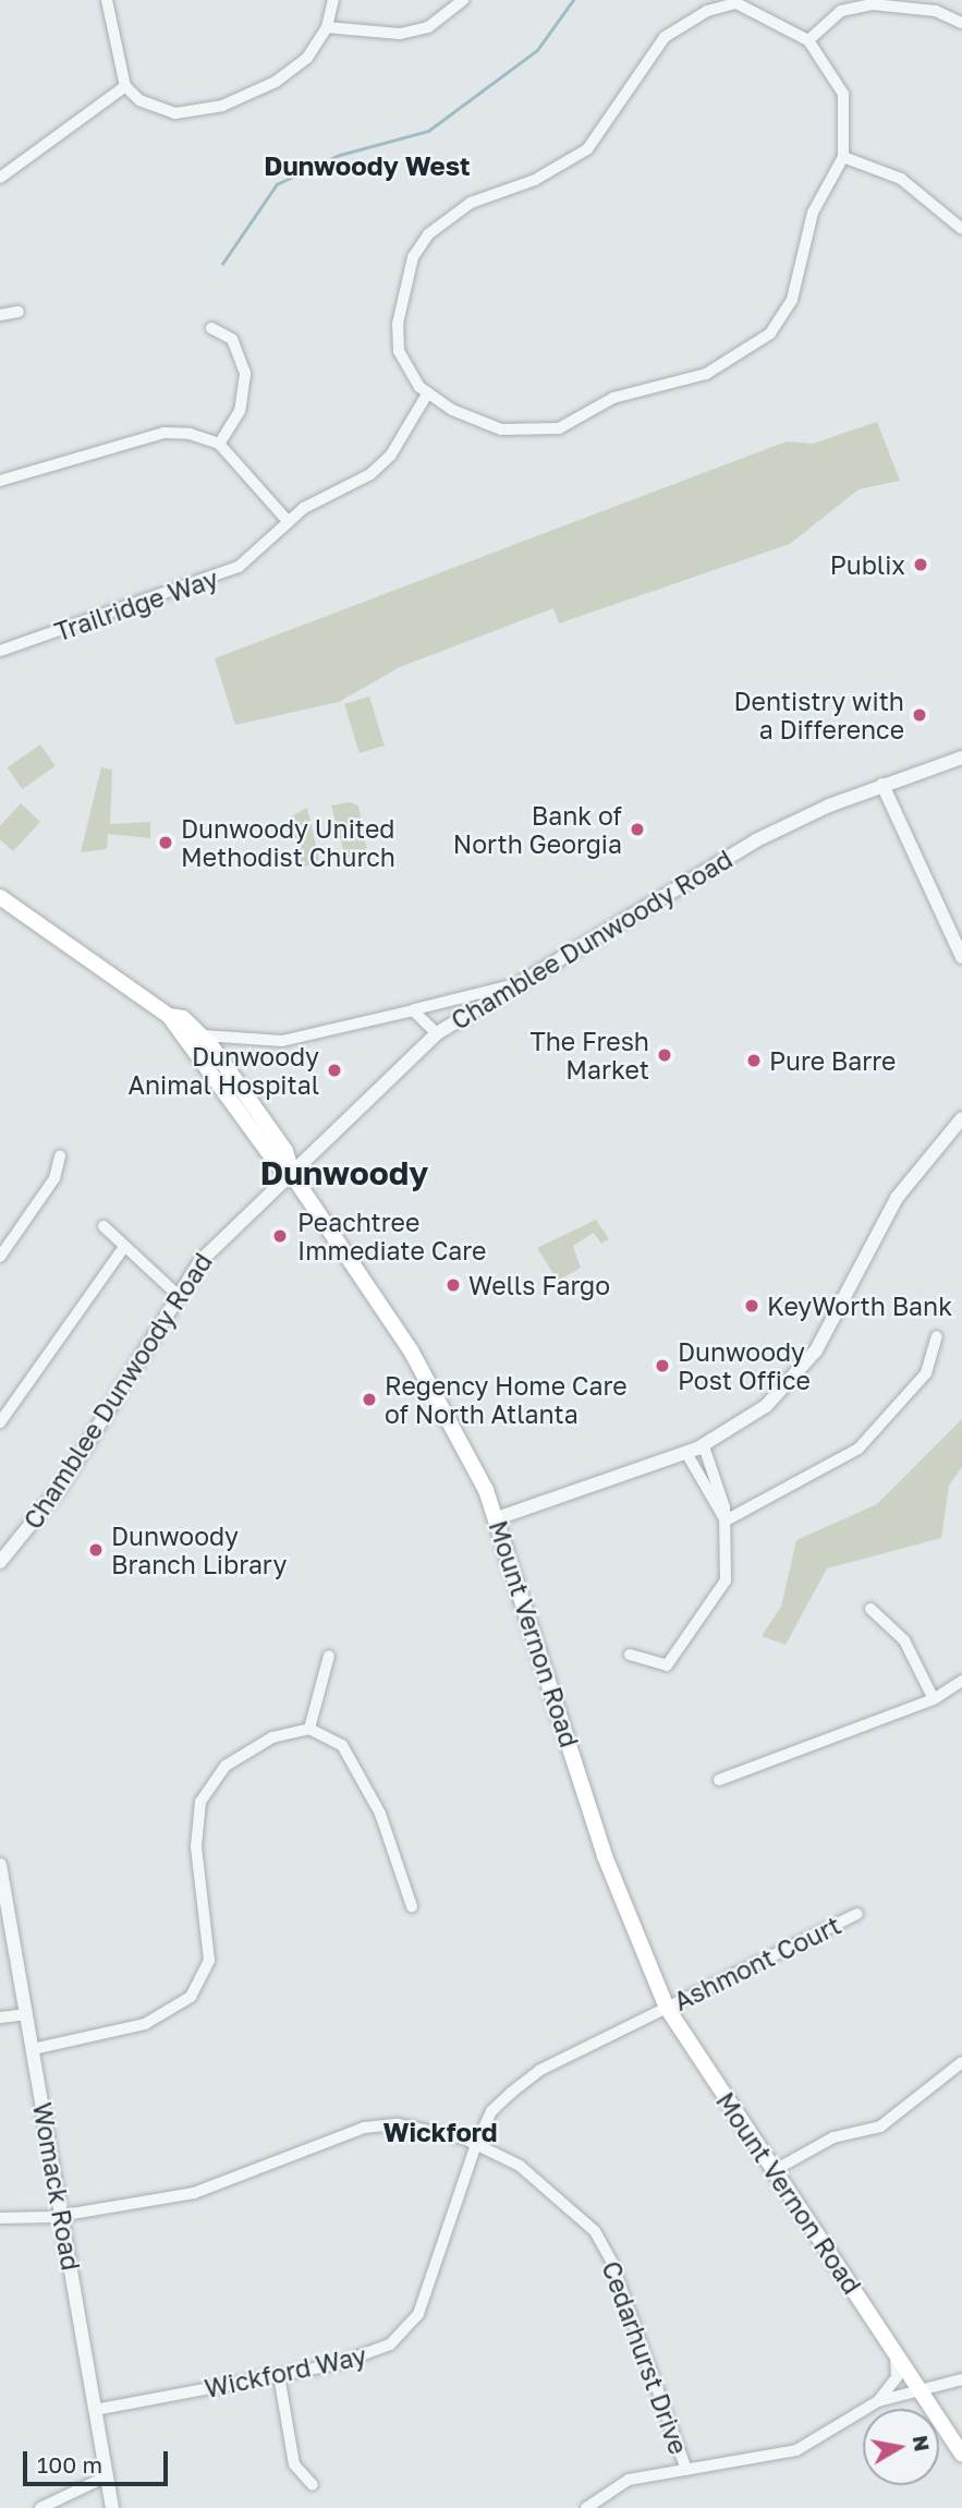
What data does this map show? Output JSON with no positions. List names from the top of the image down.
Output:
{
  "streets": {
    "main road": ["Mount Vernon Road"],
    "street": [
      "Trailridge Way",
      "Chamblee Dunwoody Road",
      "Ashmont Court",
      "Womack Road",
      "Cedarhurst Drive",
      "Wickford Way"
    ]
  },
  "crossings": [
    ["Chamblee Dunwoody Road", "Mount Vernon Road"],
    ["Mount Vernon Road", "Ashmont Court"],
    ["Mount Vernon Road", "Wickford Way"],
    ["Ashmont Court", "Wickford Way"],
    ["Womack Road", "Cedarhurst Drive"],
    ["Womack Road", "Wickford Way"],
    ["Cedarhurst Drive", "Wickford Way"]
  ],
  "districts": ["Dunwoody West", "Dunwoody", "Wickford"],
  "places": [
    "Publix",
    "Dentistry with a Difference",
    "Bank of North Georgia",
    "Dunwoody United Methodist Church",
    "The Fresh Market",
    "Pure Barre",
    "Dunwoody Animal Hospital",
    "Peachtree Immediate Care",
    "Wells Fargo",
    "KeyWorth Bank",
    "Dunwoody Post Office",
    "Regency Home Care of North Atlanta",
    "Dunwoody Branch Library"
  ],
  "scale_bar": "100 m",
  "north": "right"
}
